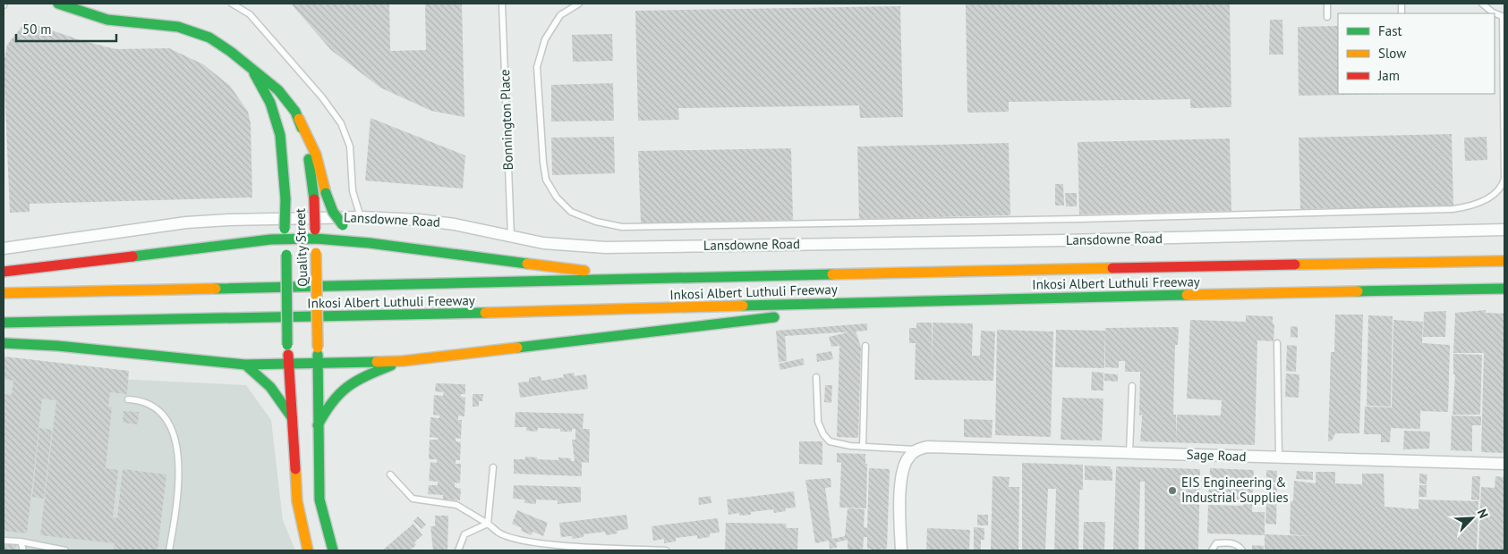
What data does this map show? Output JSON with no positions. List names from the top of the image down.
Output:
{
  "streets": {
    "main road": ["Quality Street", "Inkosi Albert Luthuli Freeway"],
    "street": ["Lansdowne Road", "Sage Road"],
    "lane": ["Bonnington Place"]
  },
  "crossings": [
    ["Bonnington Place", "Lansdowne Road"]
  ],
  "places": ["EIS Engineering & Industrial Supplies"],
  "legend": ["Fast", "Slow", "Jam"],
  "scale_bar": "50 m",
  "north": "top right"
}
